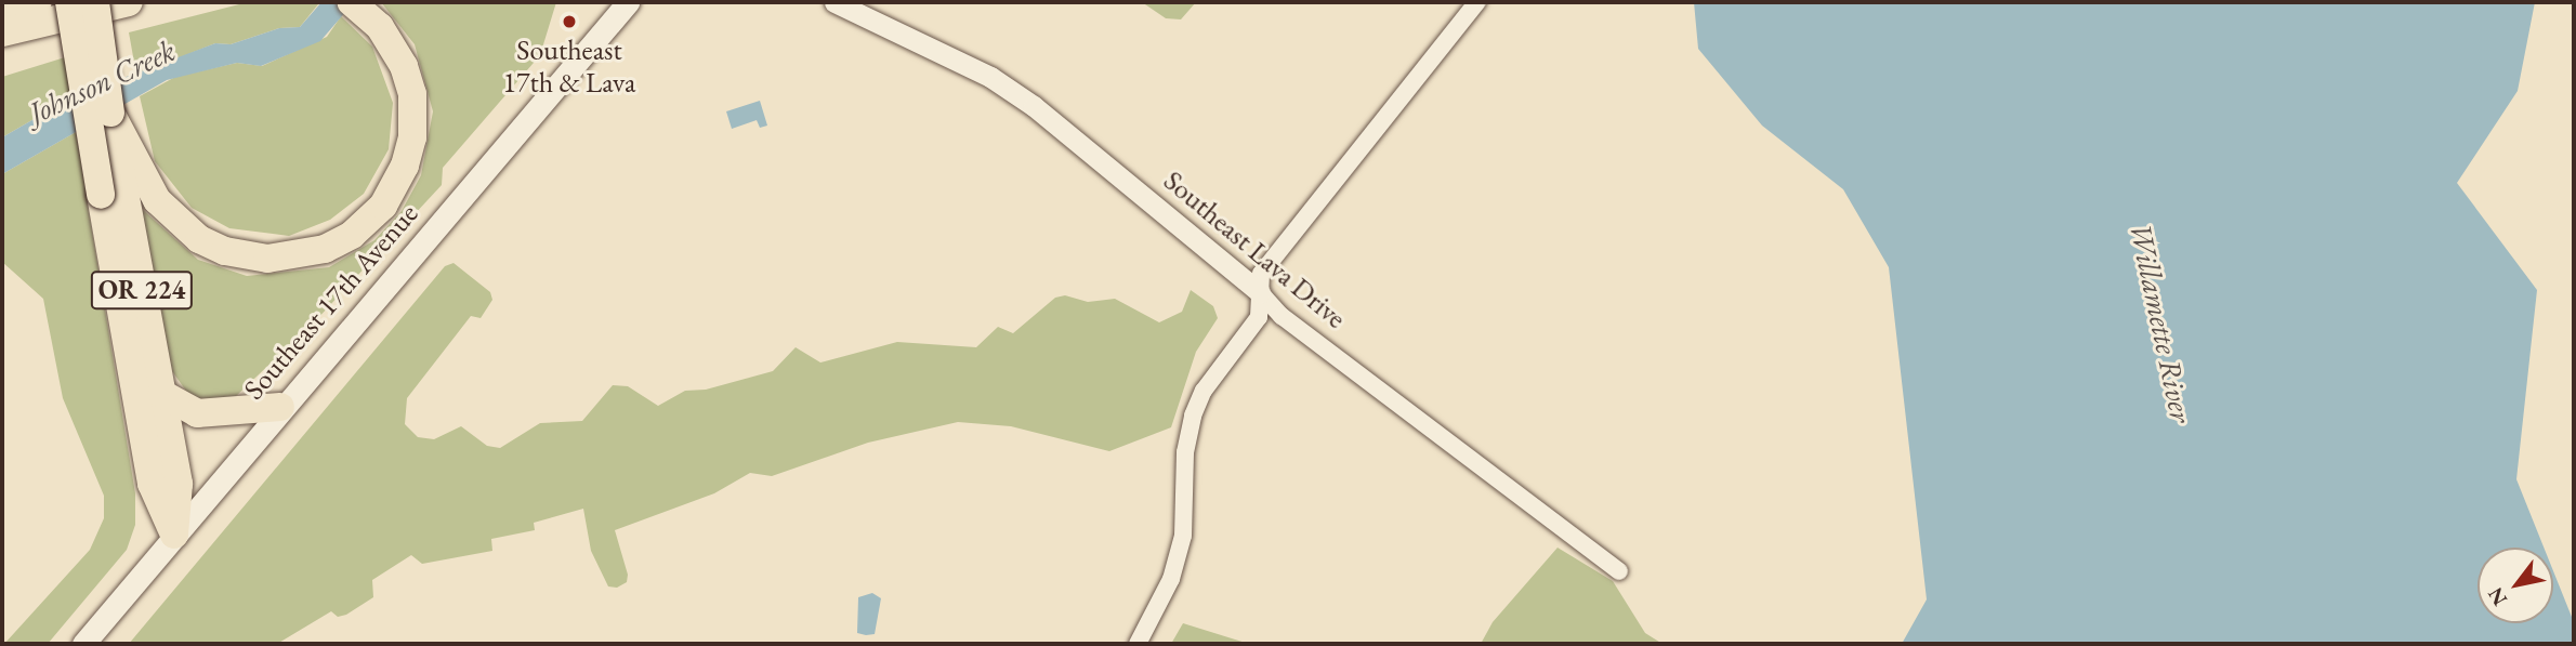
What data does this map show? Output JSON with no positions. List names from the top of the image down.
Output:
{
  "streets": {
    "highway": ["OR 224"],
    "main road": ["Southeast 17th Avenue"],
    "street": ["Southeast Lava Drive"]
  },
  "crossings": [
    ["OR 224", "Southeast 17th Avenue"]
  ],
  "water": ["Johnson Creek", "Willamette River"],
  "places": ["Southeast 17th & Lava"],
  "north": "bottom left"
}
